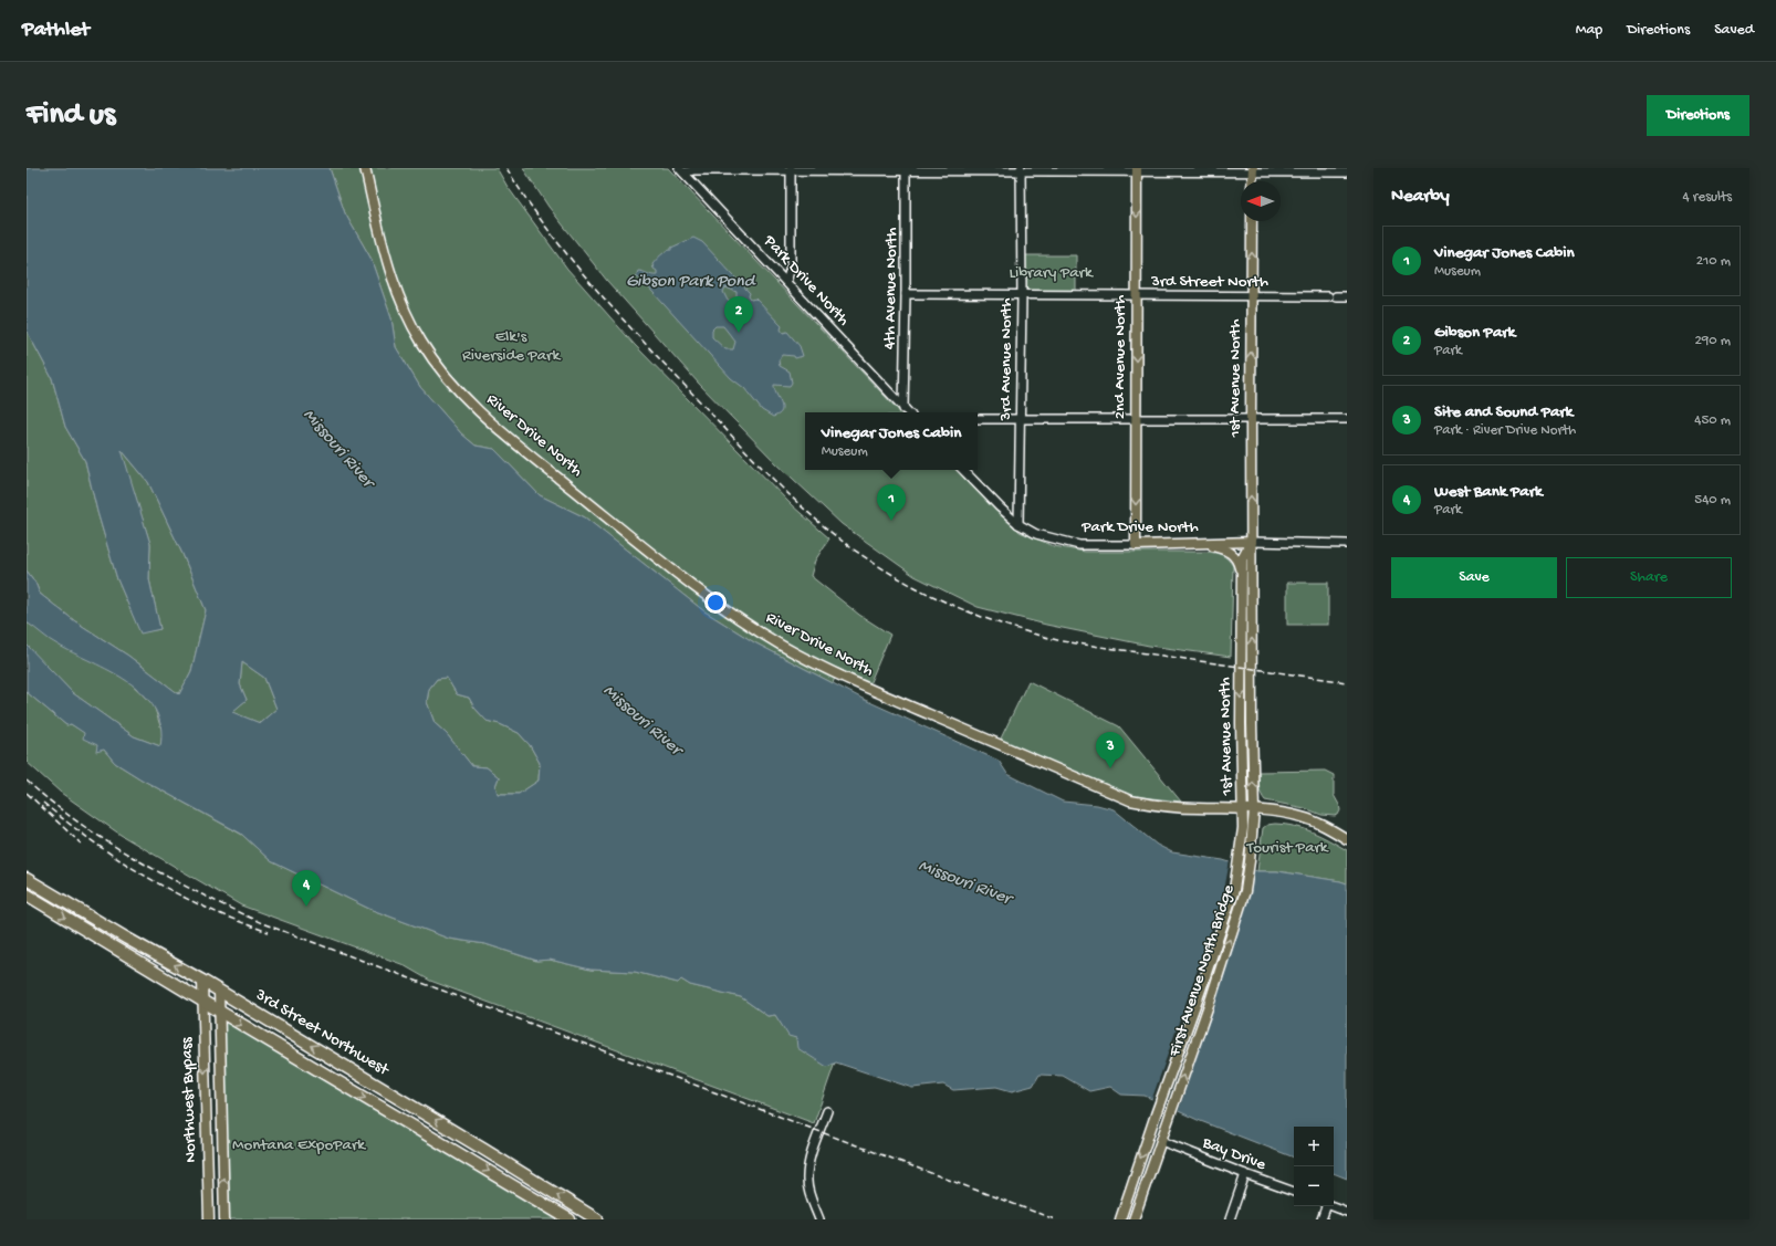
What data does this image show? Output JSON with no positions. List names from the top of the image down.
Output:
{
  "streets": {
    "highway": ["3rd Street Northwest"],
    "main road": [
      "Park Drive North",
      "2nd Avenue North",
      "1st Avenue North",
      "River Drive North",
      "First Avenue North Bridge",
      "Northwest Bypass"
    ],
    "street": [
      "3rd Street North",
      "4th Avenue North",
      "3rd Avenue North",
      "Bay Drive"
    ]
  },
  "crossings": [
    ["Park Drive North", "4th Avenue North"],
    ["Park Drive North", "2nd Avenue North"],
    ["Park Drive North", "3rd Avenue North"],
    ["Park Drive North", "1st Avenue North"],
    ["3rd Street North", "4th Avenue North"],
    ["3rd Street North", "2nd Avenue North"],
    ["3rd Street North", "3rd Avenue North"],
    ["3rd Street North", "1st Avenue North"],
    ["1st Avenue North", "River Drive North"],
    ["1st Avenue North", "First Avenue North Bridge"],
    ["First Avenue North Bridge", "Bay Drive"],
    ["3rd Street Northwest", "Northwest Bypass"]
  ],
  "one_way": ["2nd Avenue North"],
  "water": ["Gibson Park Pond", "Missouri River"],
  "parks": [
    "Library Park",
    "Elk's Riverside Park",
    "Tourist Park",
    "Montana ExpoPark"
  ],
  "north": "left",
  "page": {
    "header": "Pathlet",
    "nav": ["Map", "Directions", "Saved"],
    "buttons": [
      "Directions",
      ["Save", "Share"]
    ],
    "title": "Find us",
    "heading": ["Nearby", "4 results"],
    "list": [
      {
        "mark": "1",
        "name": "Vinegar Jones Cabin",
        "note": "Museum",
        "value": "210 m"
      },
      {
        "mark": "2",
        "name": "Gibson Park",
        "note": "Park",
        "value": "290 m"
      },
      {
        "mark": "3",
        "name": "Site and Sound Park",
        "note": "Park · River Drive North",
        "value": "450 m"
      },
      {
        "mark": "4",
        "name": "West Bank Park",
        "note": "Park",
        "value": "540 m"
      }
    ],
    "pins": [
      "2",
      "1",
      "3",
      "4"
    ],
    "popup": ["Vinegar Jones Cabin", "Museum"],
    "map_buttons": ["+", "−"]
  }
}
